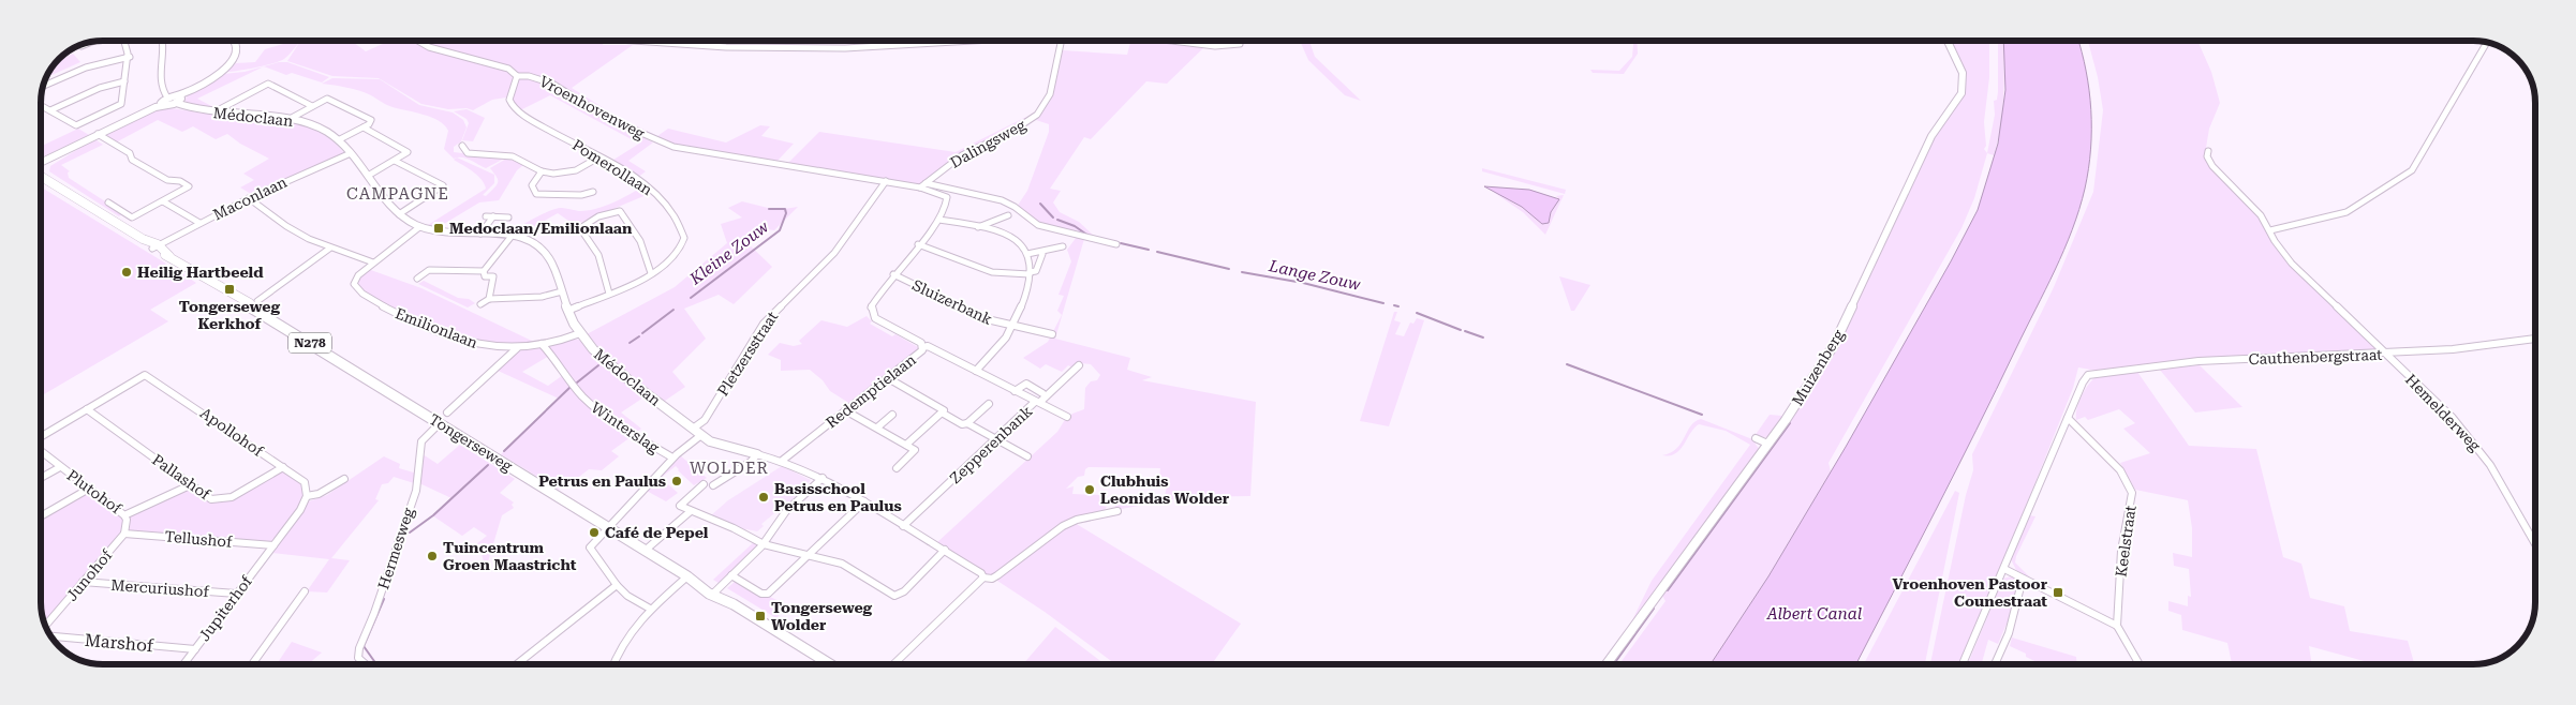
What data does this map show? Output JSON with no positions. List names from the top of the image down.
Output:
{
  "streets": {
    "main road": ["N278", "Tongerseweg"],
    "street": [
      "Vroenhovenweg",
      "Médoclaan",
      "Dalingsweg",
      "Pomerollaan",
      "Maconlaan",
      "Sluizerbank",
      "Emilionlaan",
      "Pletzersstraat",
      "Cauthenbergstraat",
      "Muizenberg",
      "Redemptielaan",
      "Hemelderweg",
      "Winterslag",
      "Apollohof",
      "Zepperenbank",
      "Pallashof",
      "Plutohof",
      "Tellushof",
      "Keelstraat",
      "Hermesweg",
      "Junohof",
      "Mercuriushof",
      "Jupiterhof",
      "Marshof"
    ]
  },
  "crossings": [
    ["Vroenhovenweg", "Pomerollaan"],
    ["Vroenhovenweg", "Pletzersstraat"],
    ["Vroenhovenweg", "Redemptielaan"],
    ["Médoclaan", "Pomerollaan"],
    ["Médoclaan", "Maconlaan"],
    ["Médoclaan", "Emilionlaan"],
    ["Médoclaan", "Pletzersstraat"],
    ["Dalingsweg", "Redemptielaan"],
    ["Maconlaan", "Tongerseweg"],
    ["Sluizerbank", "Redemptielaan"],
    ["Emilionlaan", "Winterslag"],
    ["Pletzersstraat", "Redemptielaan"],
    ["Cauthenbergstraat", "Hemelderweg"],
    ["Cauthenbergstraat", "Keelstraat"],
    ["Apollohof", "Pallashof"],
    ["Tongerseweg", "Hermesweg"],
    ["Pallashof", "Plutohof"],
    ["Tellushof", "Junohof"],
    ["Tellushof", "Jupiterhof"],
    ["Junohof", "Mercuriushof"],
    ["Mercuriushof", "Jupiterhof"],
    ["Jupiterhof", "Marshof"]
  ],
  "districts": ["CAMPAGNE", "WOLDER"],
  "water": ["Kleine Zouw", "Lange Zouw", "Albert Canal"],
  "places": {
    "transit": [
      "Medoclaan/Emilionlaan",
      "Tongerseweg Kerkhof",
      "Vroenhoven Pastoor Counestraat",
      "Tongerseweg Wolder"
    ],
    "other": [
      "Heilig Hartbeeld",
      "Petrus en Paulus",
      "Clubhuis Leonidas Wolder",
      "Basisschool Petrus en Paulus",
      "Café de Pepel",
      "Tuincentrum Groen Maastricht"
    ]
  }
}
